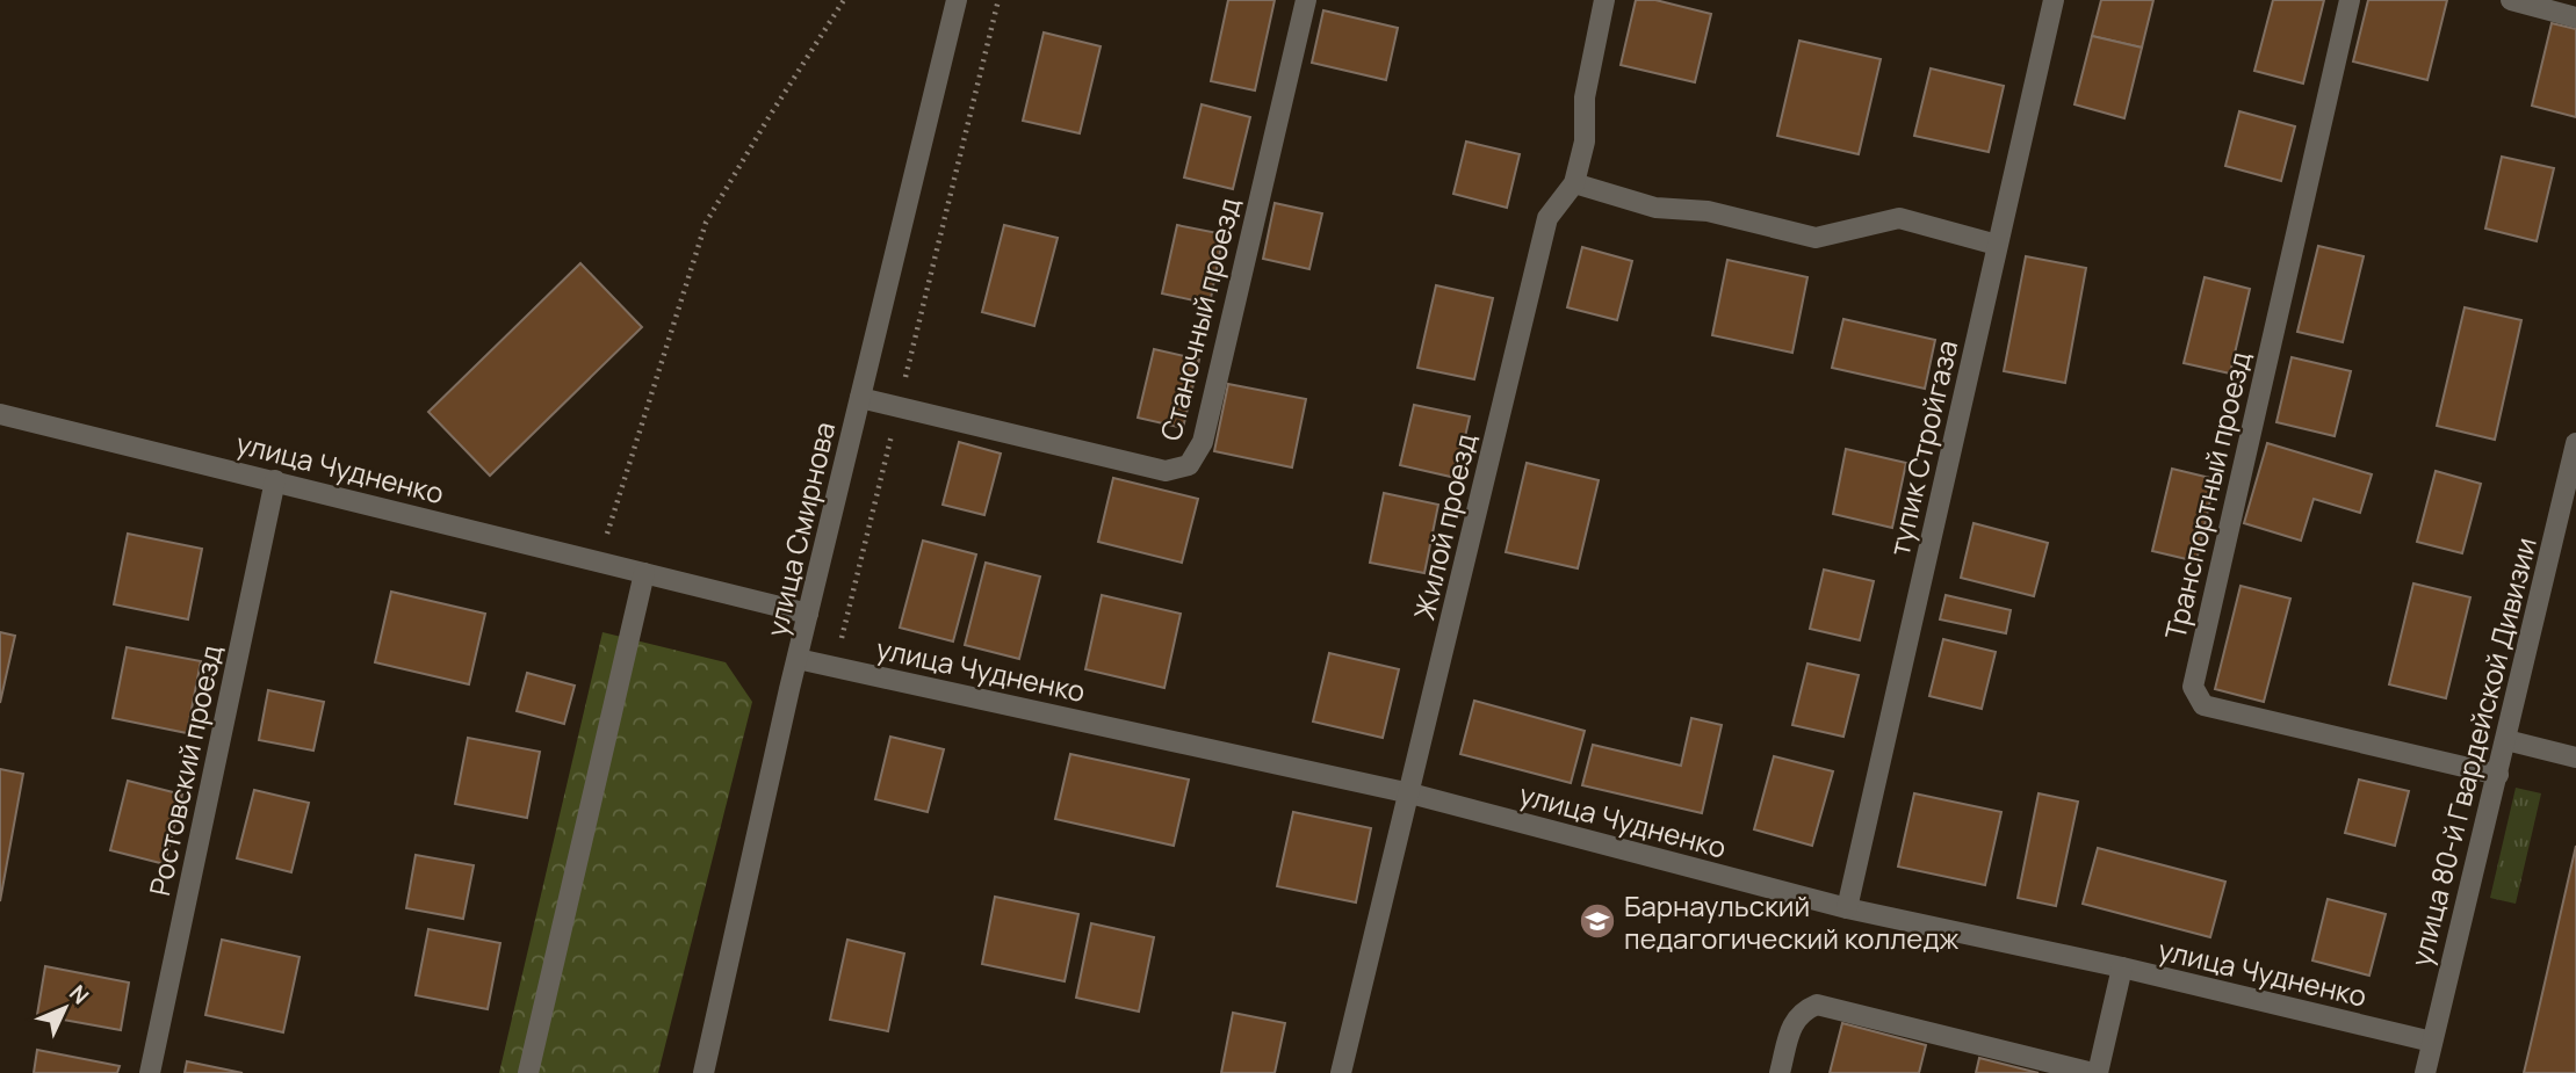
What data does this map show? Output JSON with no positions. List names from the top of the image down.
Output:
{
  "streets": {
    "street": [
      "Станочный проезд",
      "тупик Стройгаза",
      "улица Чудненко",
      "Транспортный проезд",
      "Жилой проезд",
      "улица Смирнова",
      "улица 80-й Гвардейской Дивизии",
      "Ростовский проезд"
    ]
  },
  "crossings": [
    ["Станочный проезд", "улица Смирнова"],
    ["тупик Стройгаза", "улица Чудненко"],
    ["улица Чудненко", "Жилой проезд"],
    ["улица Чудненко", "улица Смирнова"],
    ["улица Чудненко", "улица 80-й Гвардейской Дивизии"],
    ["улица Чудненко", "Ростовский проезд"],
    ["Транспортный проезд", "улица 80-й Гвардейской Дивизии"]
  ],
  "places": {
    "school or university": ["Барнаульский педагогический колледж"]
  },
  "north": "top right"
}
